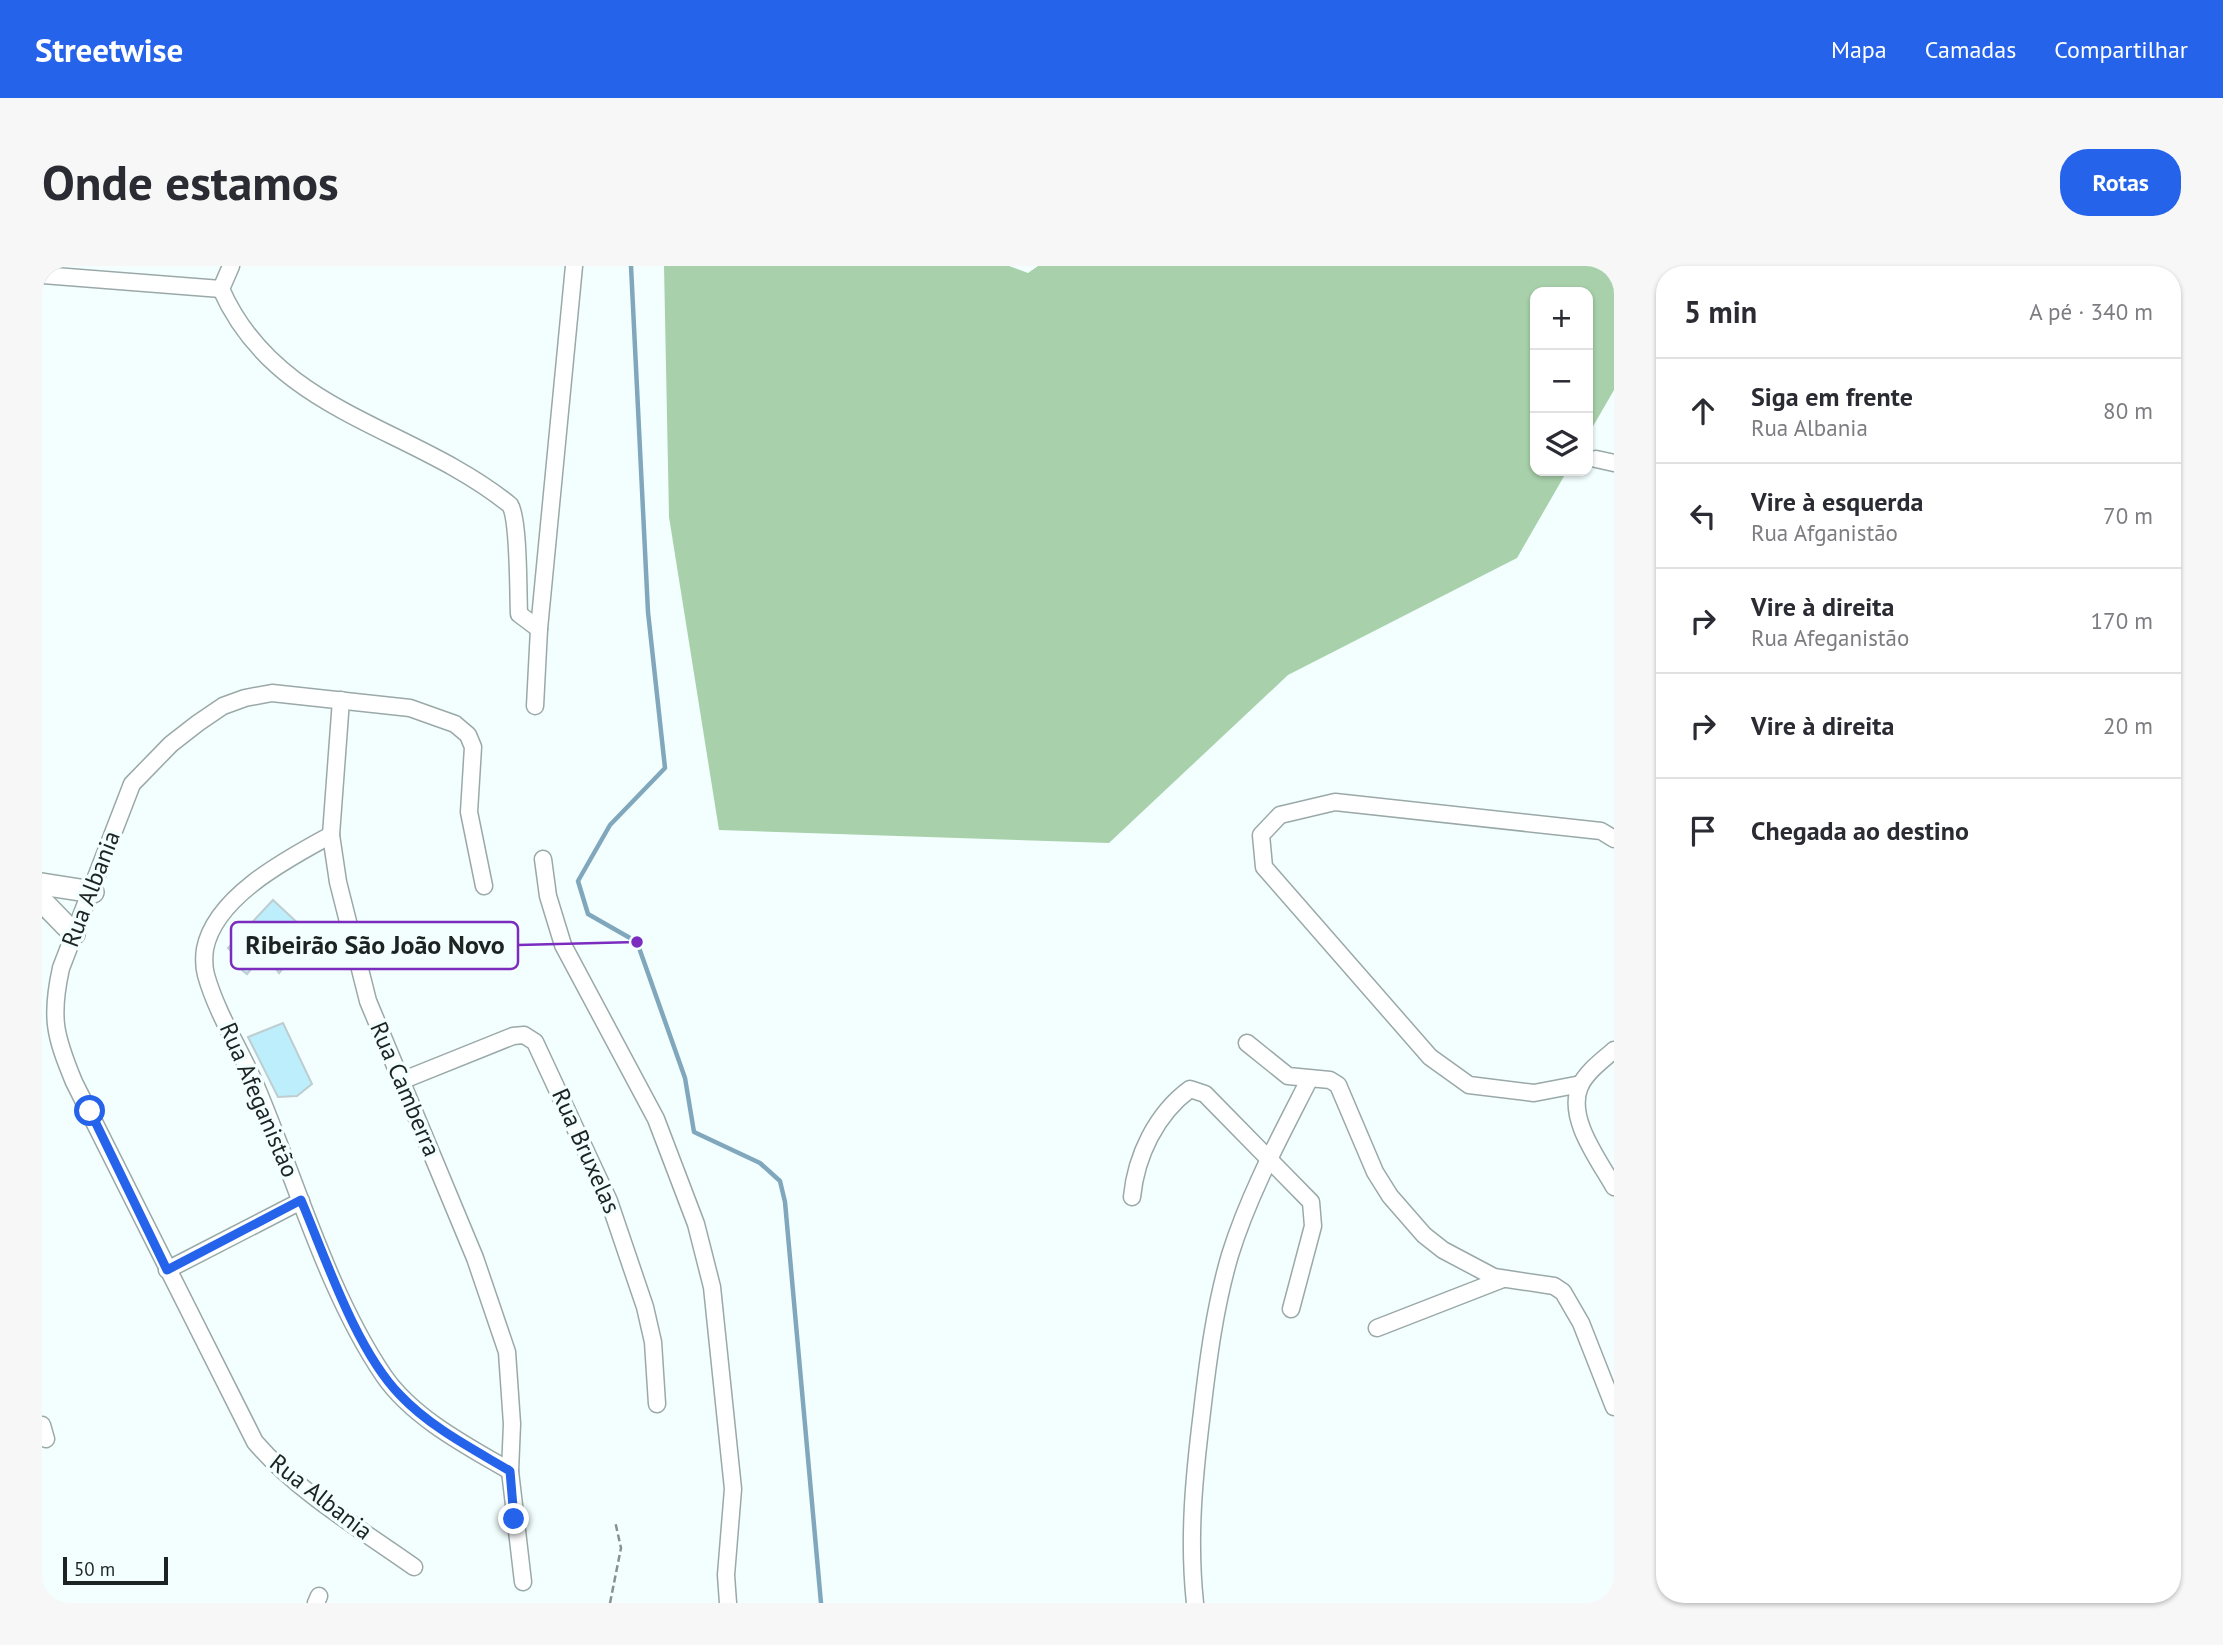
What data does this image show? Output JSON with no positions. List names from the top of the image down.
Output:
{
  "streets": {
    "street": [
      "Rua Albania",
      "Rua Camberra",
      "Rua Afeganistão",
      "Rua Bruxelas"
    ]
  },
  "crossings": [
    ["Rua Albania", "Rua Camberra"],
    ["Rua Camberra", "Rua Afeganistão"],
    ["Rua Camberra", "Rua Bruxelas"]
  ],
  "places": ["Ribeirão São João Novo"],
  "scale_bar": "50 m",
  "page": {
    "header": "Streetwise",
    "nav": ["Mapa", "Camadas", "Compartilhar"],
    "buttons": "Rotas",
    "title": "Onde estamos",
    "heading": ["5 min", "A pé · 340 m"],
    "map_buttons": ["+", "−"],
    "list": [
      ["Siga em frente", "Rua Albania", "80 m"],
      ["Vire à esquerda", "Rua Afganistão", "70 m"],
      ["Vire à direita", "Rua Afeganistão", "170 m"],
      ["Vire à direita", "20 m"],
      "Chegada ao destino"
    ],
    "scale": "50 m"
  }
}
